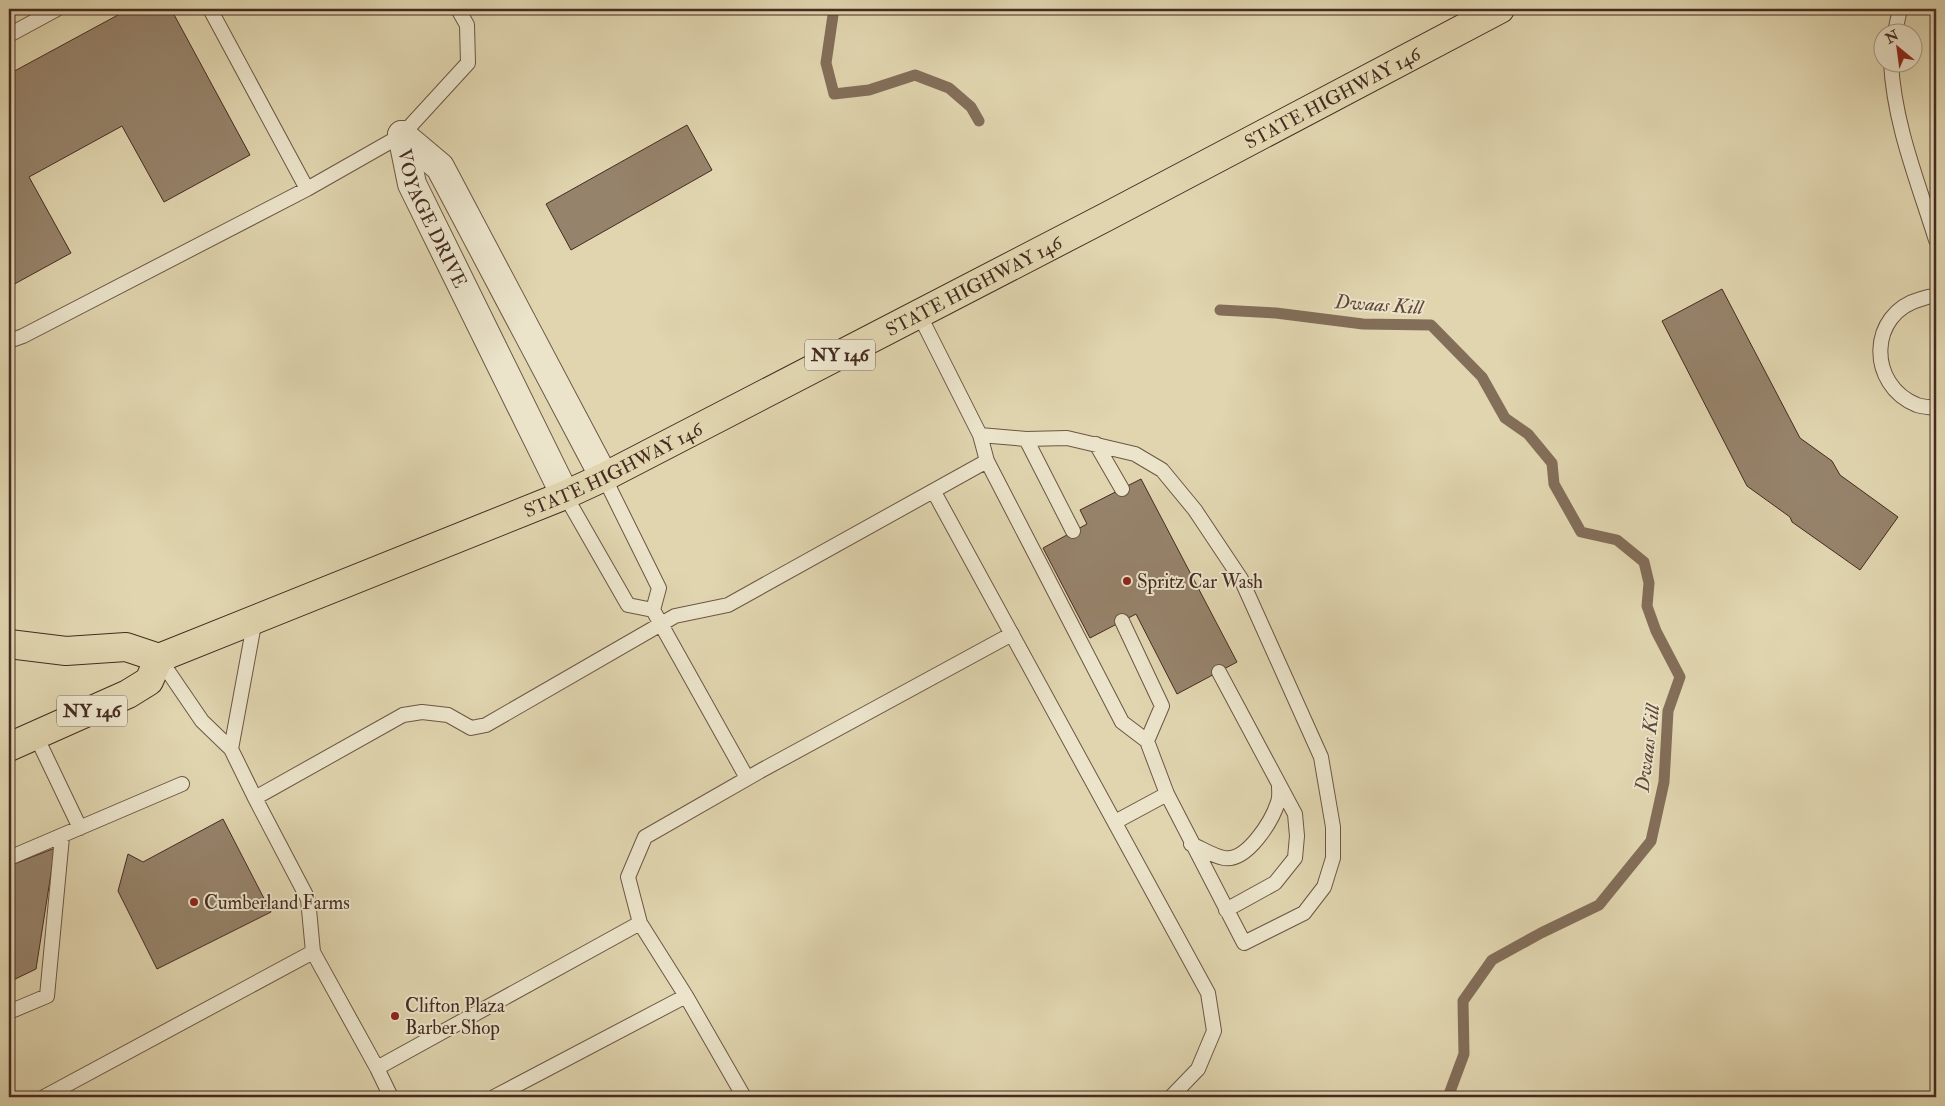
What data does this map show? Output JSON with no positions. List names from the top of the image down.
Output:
{
  "streets": {
    "main road": ["STATE HIGHWAY 146", "NY 146"],
    "street": ["VOYAGE DRIVE"]
  },
  "crossings": [
    ["STATE HIGHWAY 146", "VOYAGE DRIVE"],
    ["STATE HIGHWAY 146", "NY 146"]
  ],
  "water": ["Dwaas Kill"],
  "places": ["Spritz Car Wash", "Cumberland Farms", "Clifton Plaza Barber Shop"],
  "north": "top left"
}
